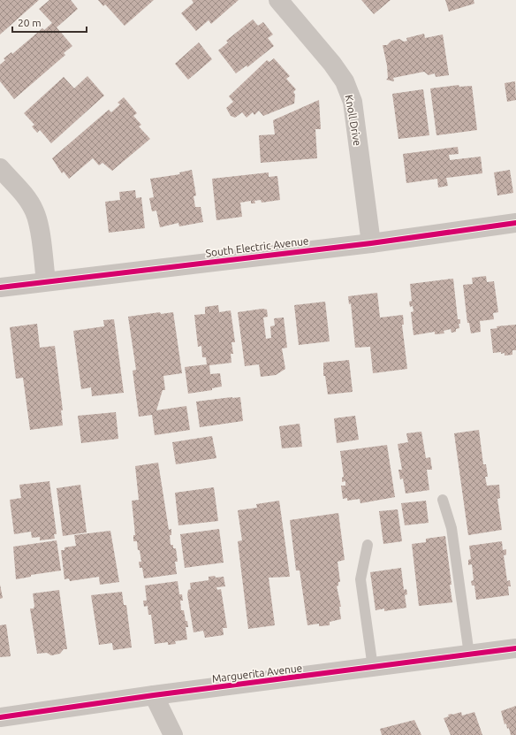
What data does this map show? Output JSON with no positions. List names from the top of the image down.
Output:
{
  "streets": {
    "street": ["Knoll Drive", "South Electric Avenue", "Marguerita Avenue"]
  },
  "crossings": [
    ["Knoll Drive", "South Electric Avenue"]
  ],
  "scale_bar": "20 m"
}
